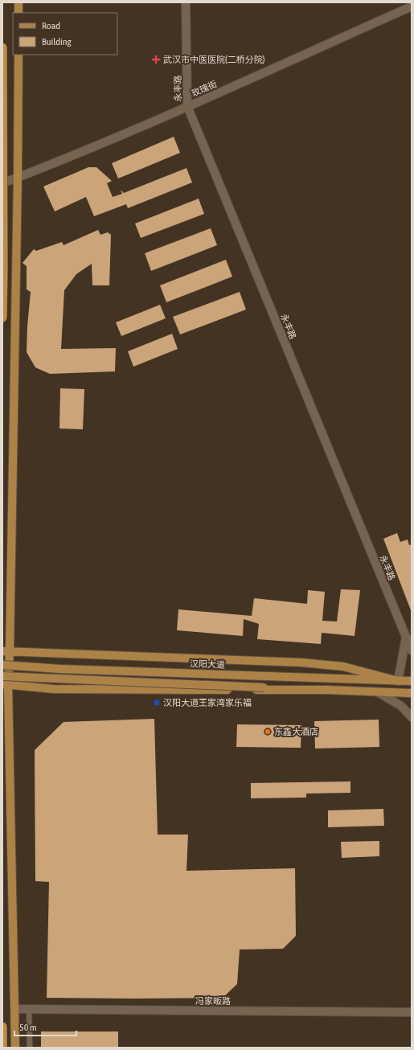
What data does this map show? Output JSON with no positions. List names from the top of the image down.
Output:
{
  "streets": {
    "main road": ["汉阳大道"],
    "street": ["永丰路", "玫瑰街", "冯家畈路"]
  },
  "crossings": [
    ["永丰路", "玫瑰街"]
  ],
  "places": {
    "health": ["武汉市中医医院(二桥分院)"],
    "transit": ["汉阳大道王家湾家乐福"],
    "other": ["东鑫大酒店"]
  },
  "legend": ["Road", "Building"],
  "scale_bar": "50 m"
}
